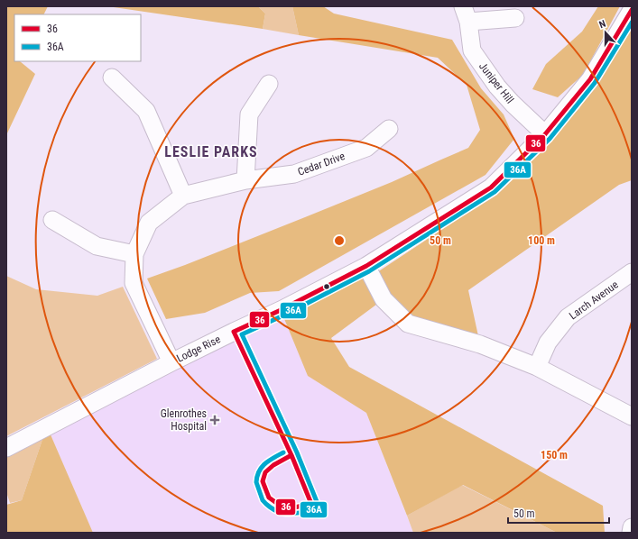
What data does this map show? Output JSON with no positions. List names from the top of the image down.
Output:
{
  "streets": {
    "street": [
      "Juniper Hill",
      "Cedar Drive",
      "Larch Avenue",
      "Lodge Rise"
    ]
  },
  "crossings": [
    ["Juniper Hill", "Lodge Rise"],
    ["Cedar Drive", "Lodge Rise"]
  ],
  "districts": ["LESLIE PARKS"],
  "places": {
    "health": ["Glenrothes Hospital"]
  },
  "lines": ["transit line 36", "transit line 36A"],
  "legend": ["36", "36A"],
  "scale_bar": "50 m",
  "north": "top",
  "rings": ["50 m", "100 m", "150 m"]
}
